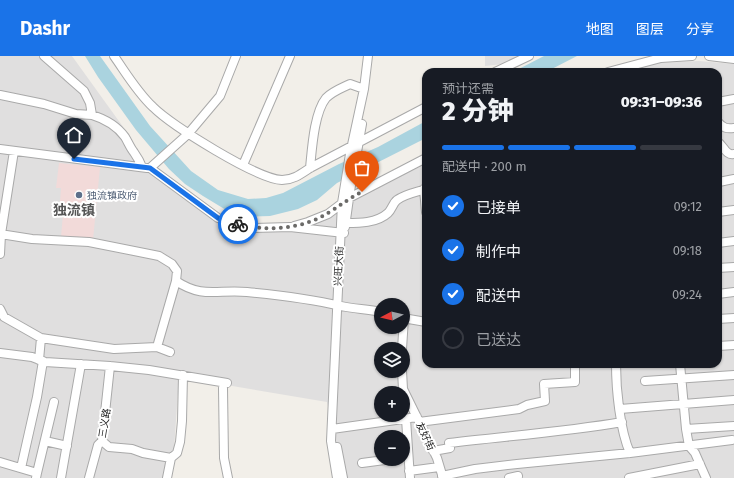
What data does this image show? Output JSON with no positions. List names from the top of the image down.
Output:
{
  "streets": {
    "street": ["兴旺大街", "三义路", "友好街"]
  },
  "districts": ["独流镇"],
  "places": ["独流镇政府"],
  "north": "left",
  "page": {
    "header": "Dashr",
    "nav": ["地图", "图层", "分享"],
    "heading": ["2 分钟", "预计还需", "09:31–09:36"],
    "bar": "配送中 · 200 m",
    "list": [
      ["已接单", "09:12"],
      ["制作中", "09:18"],
      ["配送中", "09:24"],
      "已送达"
    ],
    "map_buttons": ["+", "−"]
  }
}
